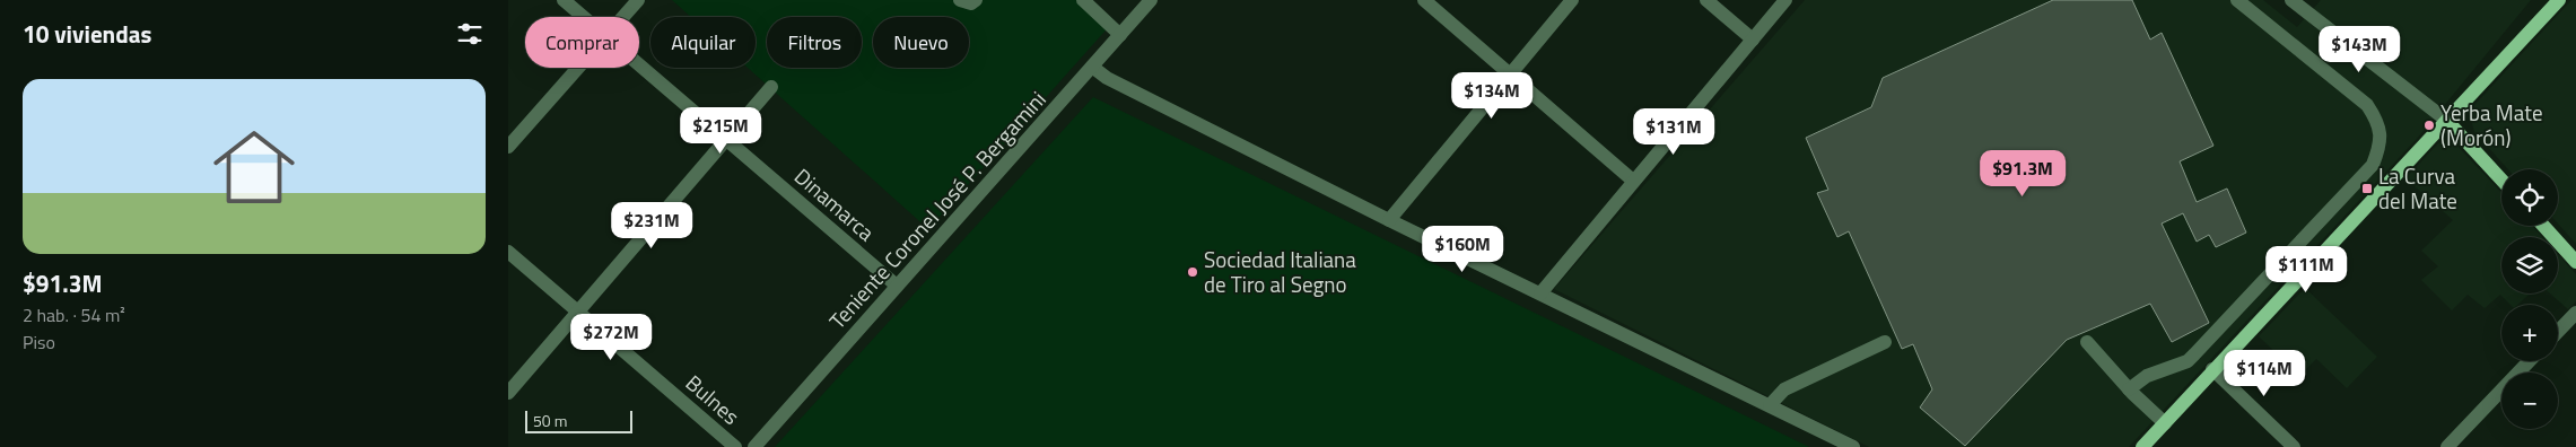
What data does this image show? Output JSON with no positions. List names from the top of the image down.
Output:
{
  "streets": {
    "street": ["Dinamarca", "Teniente Coronel José P. Bergamini", "Bulnes"]
  },
  "crossings": [
    ["Dinamarca", "Teniente Coronel José P. Bergamini"]
  ],
  "places": {
    "other": ["Yerba Mate (Morón)", "Sociedad Italiana de Tiro al Segno"],
    "transit": ["La Curva del Mate"]
  },
  "scale_bar": "50 m",
  "page": {
    "heading": "10 viviendas",
    "chip": [
      "Comprar",
      "Alquilar",
      "Filtros",
      "Nuevo"
    ],
    "price": [
      "$143M",
      "$134M",
      "$215M",
      "$131M",
      "$91.3M",
      "$231M",
      "$160M",
      "$111M",
      "$272M",
      "$114M"
    ],
    "list": [
      {
        "name": "$91.3M",
        "note": "2 hab. · 54 m² · Piso"
      }
    ],
    "map_buttons": ["+", "−"],
    "scale": "50 m"
  }
}
